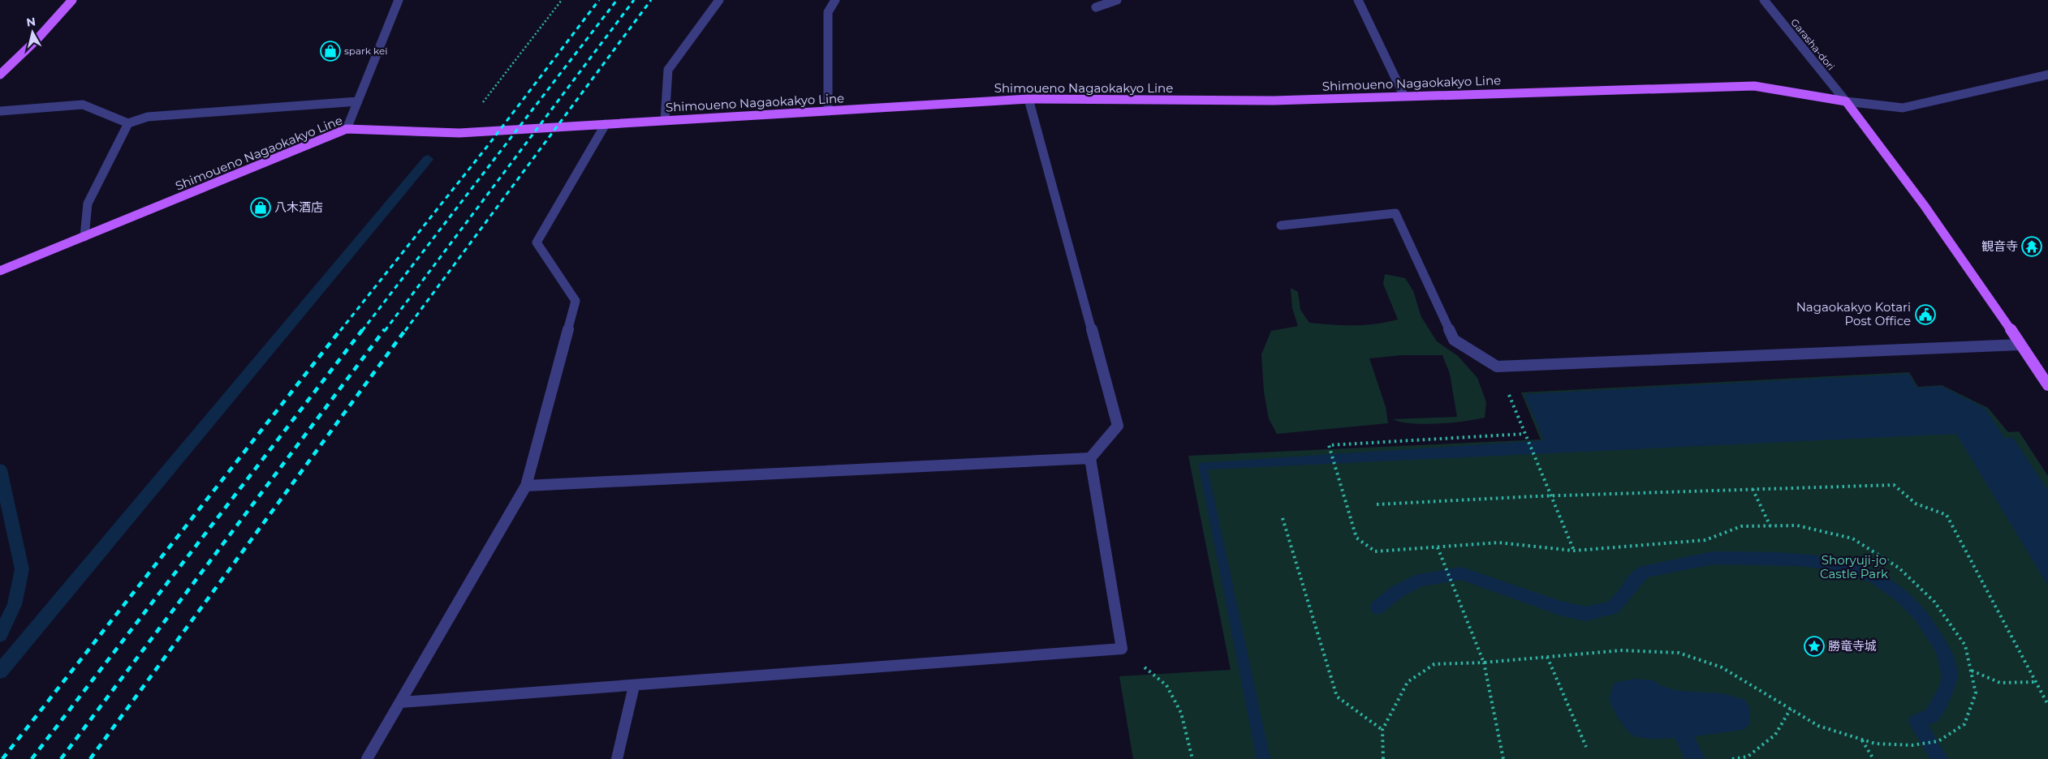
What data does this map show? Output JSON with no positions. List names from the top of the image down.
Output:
{
  "streets": {
    "main road": ["Shimoueno Nagaokakyo Line"],
    "street": ["Garasha-dori"]
  },
  "crossings": [
    ["Garasha-dori", "Shimoueno Nagaokakyo Line"]
  ],
  "parks": ["Shoryuji-jo Castle Park"],
  "places": {
    "shop": ["spark kei", "八木酒店"],
    "temple": ["観音寺"],
    "public building": ["Nagaokakyo Kotari Post Office"],
    "place": ["勝竜寺城"]
  },
  "north": "top"
}
